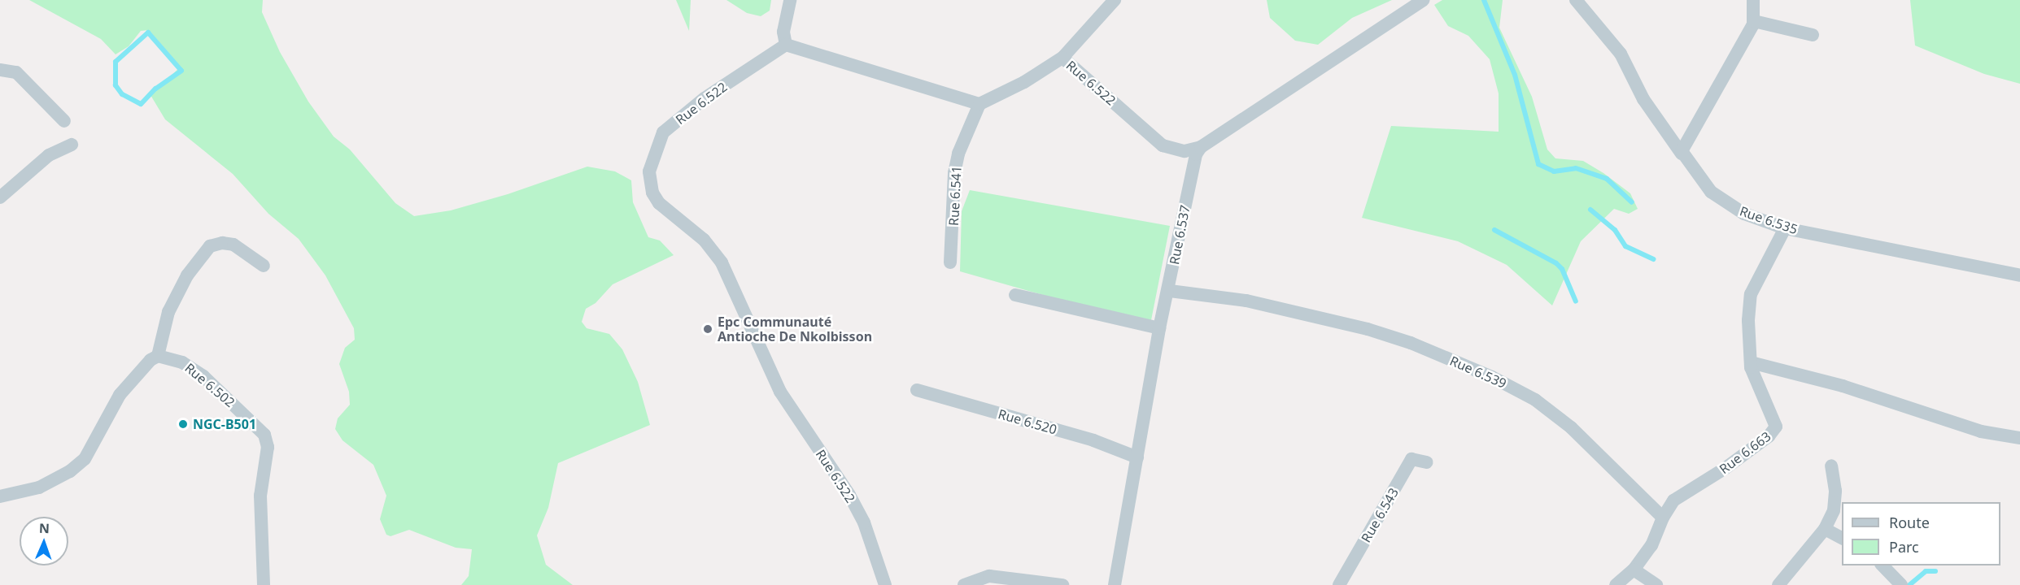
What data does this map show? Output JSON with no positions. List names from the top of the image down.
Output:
{
  "streets": {
    "street": [
      "Rue 6.522",
      "Rue 6.541",
      "Rue 6.535",
      "Rue 6.537",
      "Rue 6.539",
      "Rue 6.502",
      "Rue 6.520",
      "Rue 6.663",
      "Rue 6.543"
    ]
  },
  "crossings": [
    ["Rue 6.522", "Rue 6.541"],
    ["Rue 6.522", "Rue 6.537"],
    ["Rue 6.535", "Rue 6.663"],
    ["Rue 6.537", "Rue 6.539"],
    ["Rue 6.537", "Rue 6.520"],
    ["Rue 6.539", "Rue 6.663"]
  ],
  "places": ["Epc Communauté Antioche De Nkolbisson", "NGC-B501"],
  "legend": ["Route", "Parc"],
  "north": "top"
}
